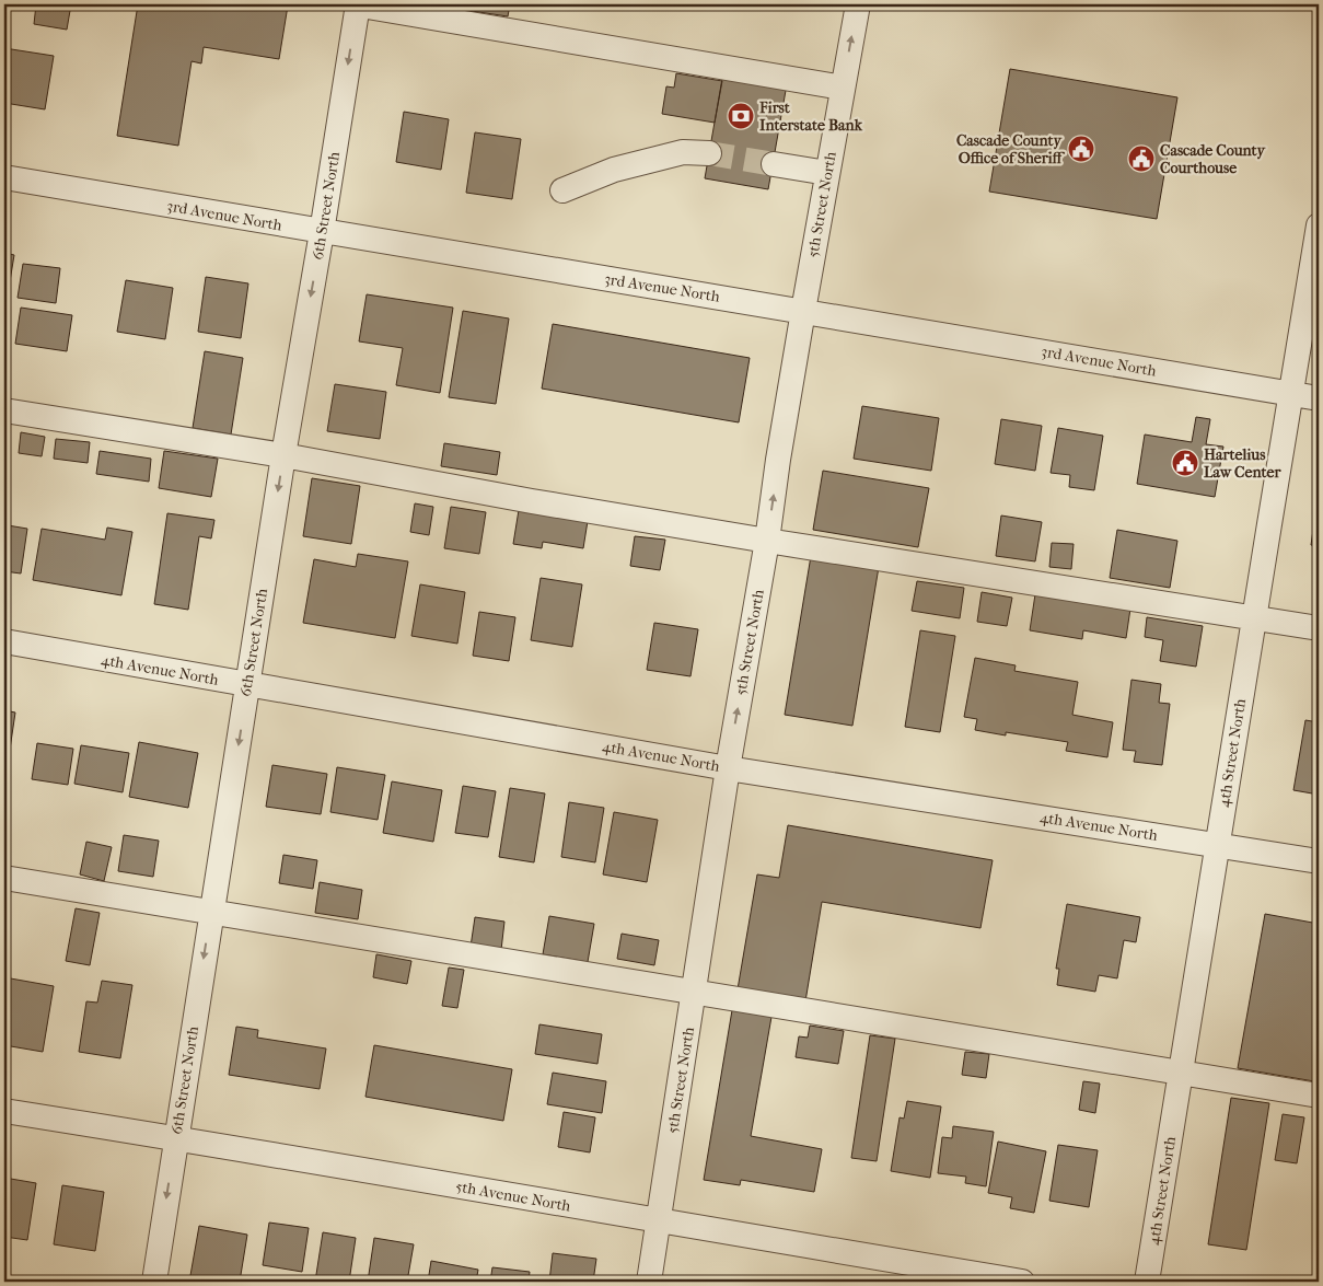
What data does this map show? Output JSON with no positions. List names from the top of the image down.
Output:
{
  "streets": {
    "street": [
      "5th Street North",
      "6th Street North",
      "3rd Avenue North",
      "4th Avenue North",
      "4th Street North",
      "5th Avenue North"
    ]
  },
  "crossings": [
    ["5th Street North", "3rd Avenue North"],
    ["5th Street North", "4th Avenue North"],
    ["5th Street North", "5th Avenue North"],
    ["6th Street North", "3rd Avenue North"],
    ["6th Street North", "4th Avenue North"],
    ["6th Street North", "5th Avenue North"],
    ["3rd Avenue North", "4th Street North"],
    ["4th Avenue North", "4th Street North"]
  ],
  "one_way": ["5th Street North", "6th Street North"],
  "places": {
    "bank": ["First Interstate Bank"],
    "public building": ["Cascade County Office of Sheriff", "Cascade County Courthouse", "Hartelius Law Center"]
  }
}
